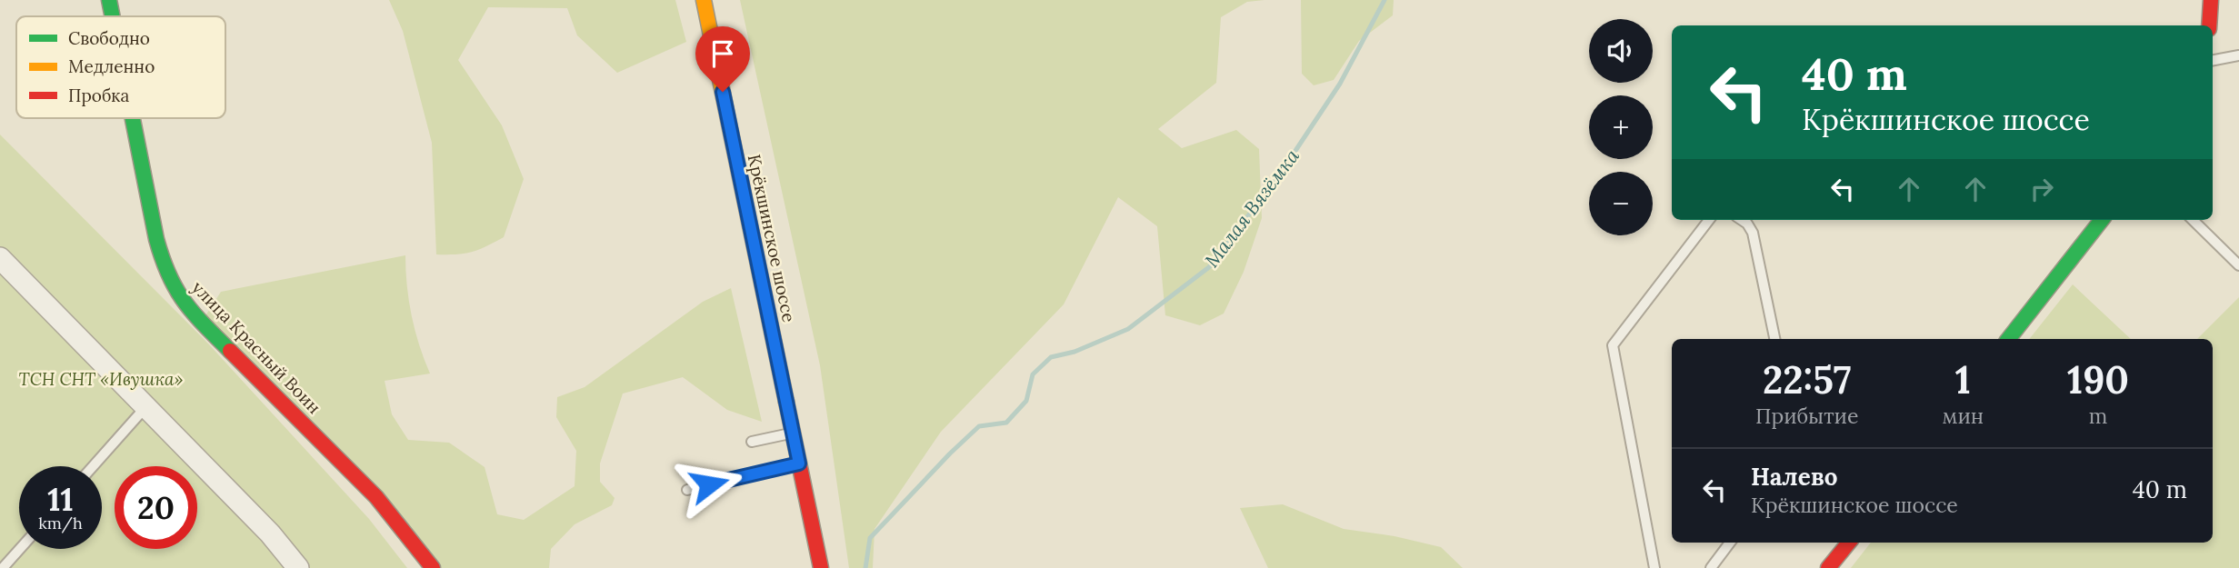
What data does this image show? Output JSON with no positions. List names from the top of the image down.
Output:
{
  "streets": {
    "street": ["Крёкшинское шоссе", "улица Красный Воин"]
  },
  "water": ["Малая Вязёмка"],
  "parks": ["ТСН СНТ «Ивушка»"],
  "legend": ["Свободно", "Медленно", "Пробка"],
  "page": {
    "map_buttons": ["+", "−"],
    "turn": ["40 m", "Крёкшинское шоссе"],
    "eta": [
      "22:57",
      "Прибытие",
      "1",
      "мин",
      "190",
      "m"
    ],
    "list": [
      {
        "name": "Налево",
        "note": "Крёкшинское шоссе",
        "value": "40 m"
      }
    ],
    "speed": "11 km/h",
    "limit": "20"
  }
}
